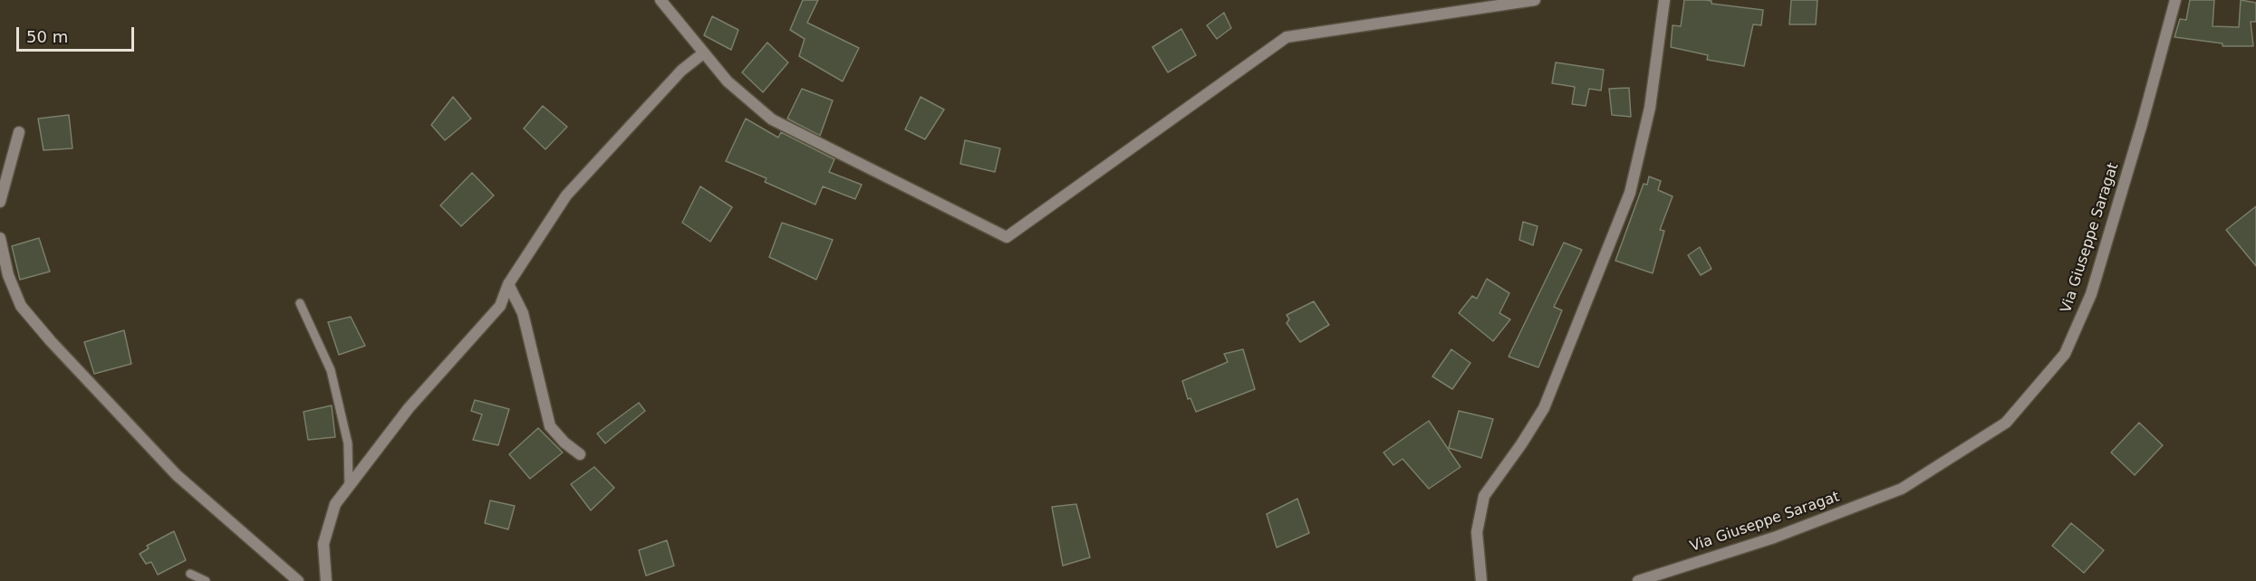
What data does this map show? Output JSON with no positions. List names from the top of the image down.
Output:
{
  "streets": {
    "street": ["Via Giuseppe Saragat"]
  },
  "scale_bar": "50 m"
}
